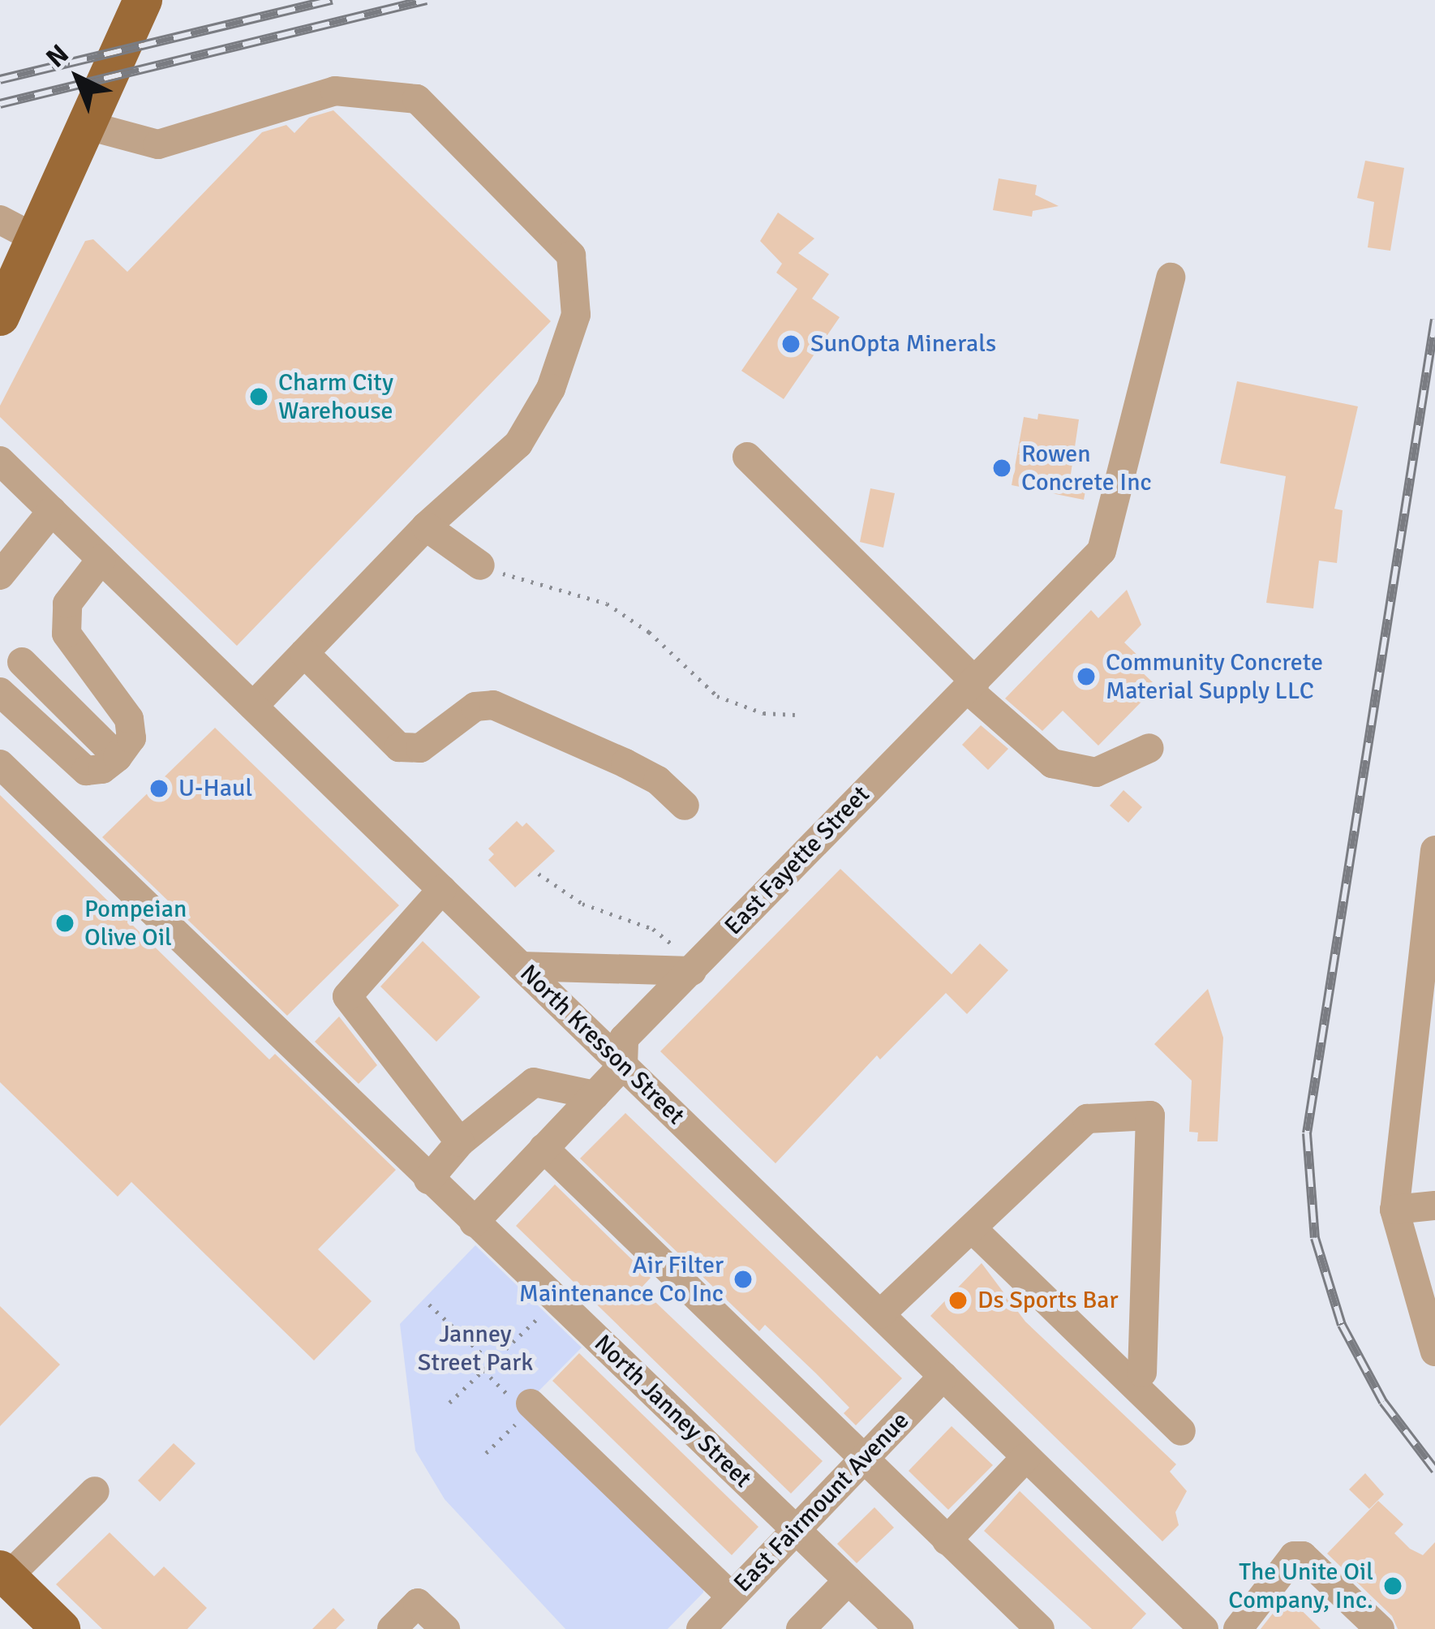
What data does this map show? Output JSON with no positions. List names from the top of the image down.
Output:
{
  "streets": {
    "street": [
      "East Fayette Street",
      "North Kresson Street",
      "North Janney Street",
      "East Fairmount Avenue"
    ]
  },
  "crossings": [
    ["East Fayette Street", "North Kresson Street"],
    ["East Fayette Street", "North Janney Street"],
    ["North Kresson Street", "East Fairmount Avenue"],
    ["North Janney Street", "East Fairmount Avenue"]
  ],
  "parks": ["Janney Street Park"],
  "places": [
    "SunOpta Minerals",
    "Charm City Warehouse",
    "Rowen Concrete Inc",
    "Community Concrete Material Supply LLC",
    "U-Haul",
    "Pompeian Olive Oil",
    "Air Filter Maintenance Co Inc",
    "Ds Sports Bar",
    "The Unite Oil Company, Inc."
  ],
  "north": "top left"
}
